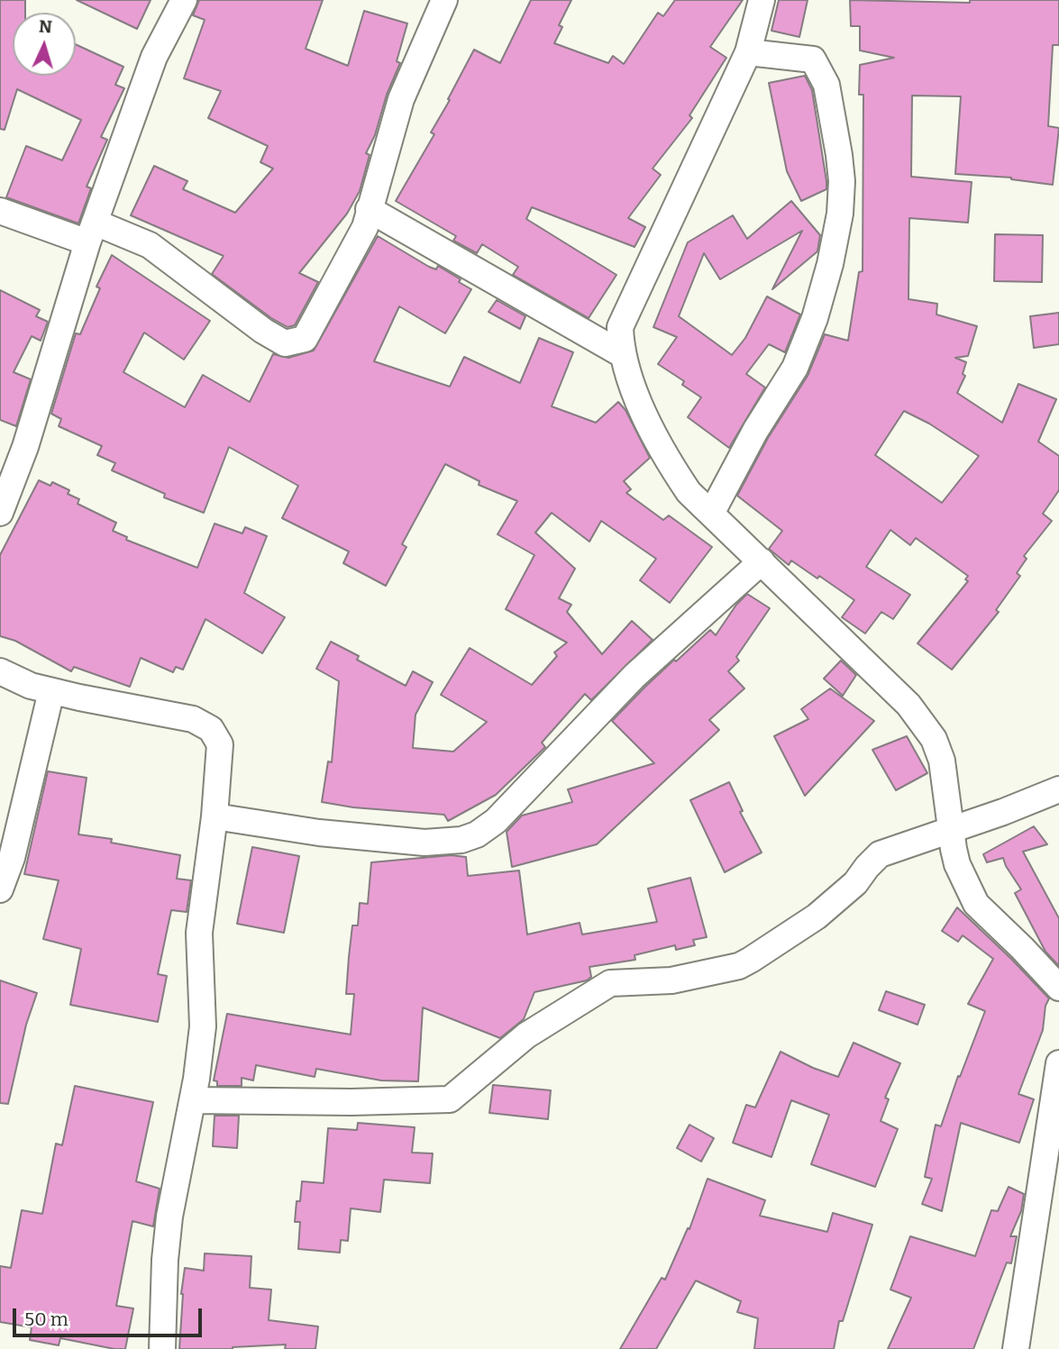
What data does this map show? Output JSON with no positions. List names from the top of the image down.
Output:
{
  "scale_bar": "50 m",
  "north": "top"
}
